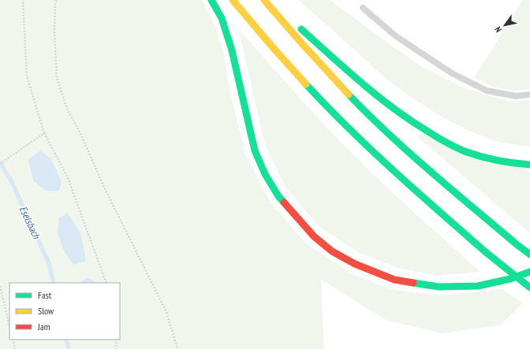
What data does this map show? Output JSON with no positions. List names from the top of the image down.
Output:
{
  "water": ["Eselsbach"],
  "legend": ["Fast", "Slow", "Jam"],
  "north": "bottom left"
}
